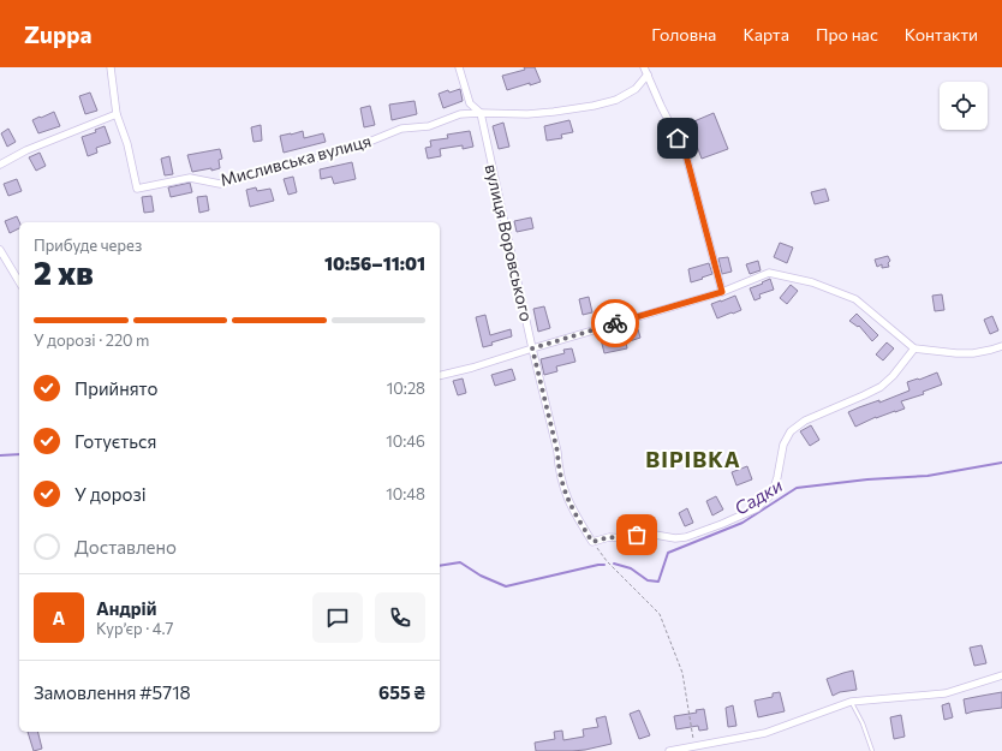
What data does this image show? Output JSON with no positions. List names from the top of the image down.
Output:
{
  "streets": {
    "street": ["Мисливська вулиця", "вулиця Воровського"]
  },
  "crossings": [
    ["Мисливська вулиця", "вулиця Воровського"]
  ],
  "districts": ["ВІРІВКА"],
  "water": ["Садки"],
  "page": {
    "header": "Zuppa",
    "nav": [
      "Головна",
      "Карта",
      "Про нас",
      "Контакти"
    ],
    "heading": ["2 хв", "Прибуде через", "10:56–11:01"],
    "panel": [
      "Андрій",
      "Кур’єр · 4.7",
      "Замовлення #5718",
      "655 ₴"
    ],
    "bar": "У дорозі · 220 m",
    "list": [
      ["Прийнято", "10:28"],
      ["Готується", "10:46"],
      ["У дорозі", "10:48"],
      "Доставлено"
    ],
    "round": "А"
  }
}
